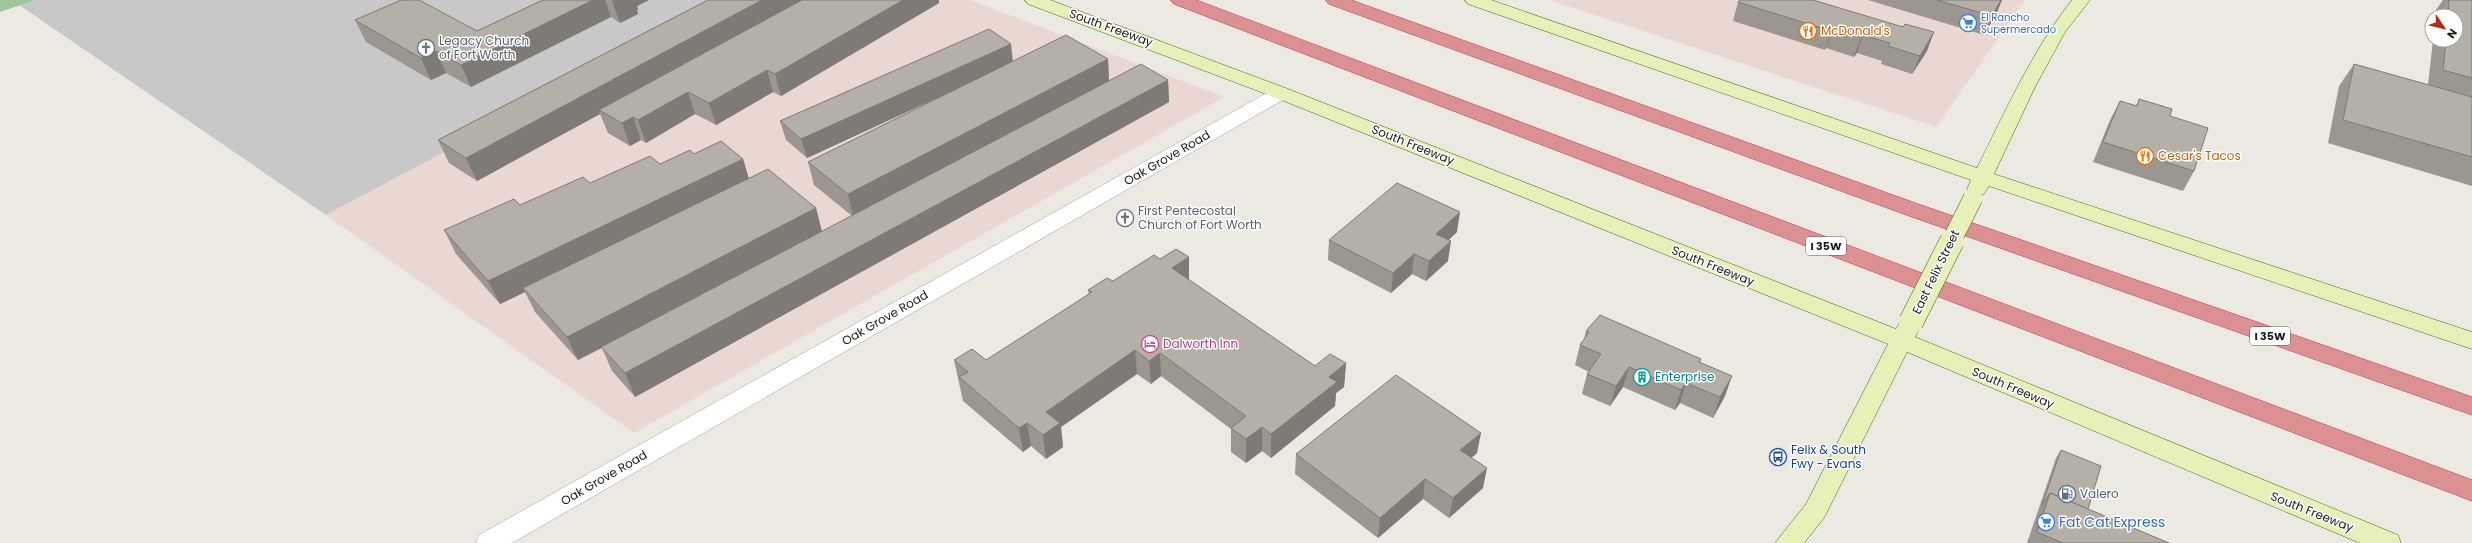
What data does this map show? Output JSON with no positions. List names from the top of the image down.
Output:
{
  "streets": {
    "highway": ["I 35W"],
    "main road": ["South Freeway", "East Felix Street"],
    "street": ["Oak Grove Road"]
  },
  "crossings": [
    ["South Freeway", "Oak Grove Road"],
    ["South Freeway", "East Felix Street"]
  ],
  "places": {
    "supermarket": ["El Rancho Supermercado", "Fat Cat Express"],
    "restaurant": ["McDonald's", "Cesar's Tacos"],
    "church": ["Legacy Church of Fort Worth", "First Pentecostal Church of Fort Worth"],
    "hotel": ["Dalworth Inn"],
    "building": ["Enterprise"],
    "bus stop": ["Felix & South Fwy - Evans"],
    "fuel station": ["Valero"]
  },
  "north": "bottom right"
}
